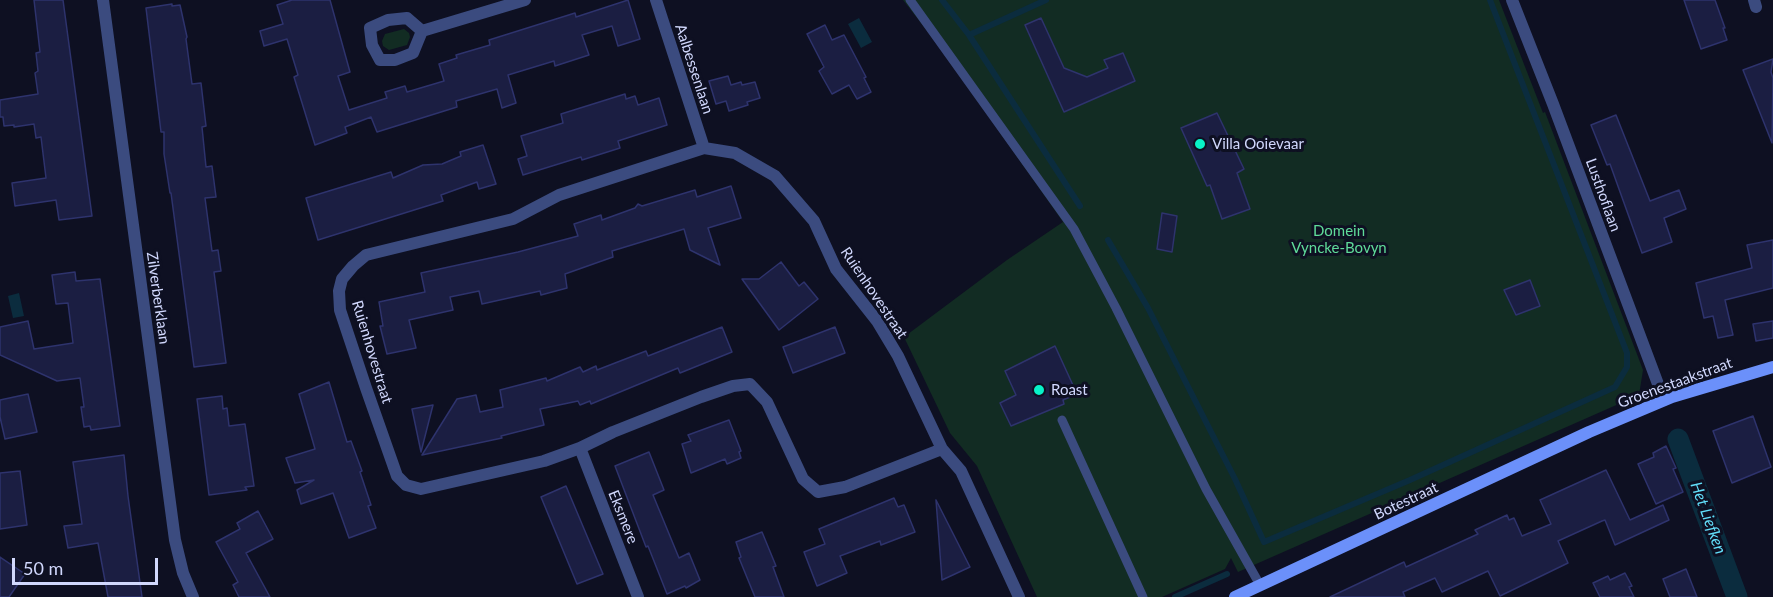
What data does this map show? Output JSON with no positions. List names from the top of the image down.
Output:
{
  "streets": {
    "street": [
      "Aalbessenlaan",
      "Lusthoflaan",
      "Ruienhovestraat",
      "Zilverberklaan",
      "Groenestaakstraat",
      "Botestraat",
      "Eksmere"
    ]
  },
  "crossings": [
    ["Aalbessenlaan", "Ruienhovestraat"],
    ["Lusthoflaan", "Groenestaakstraat"],
    ["Ruienhovestraat", "Eksmere"],
    ["Groenestaakstraat", "Botestraat"]
  ],
  "water": ["Het Liefken"],
  "parks": ["Domein Vyncke-Bovyn"],
  "places": ["Villa Ooievaar", "Roast"],
  "scale_bar": "50 m"
}
